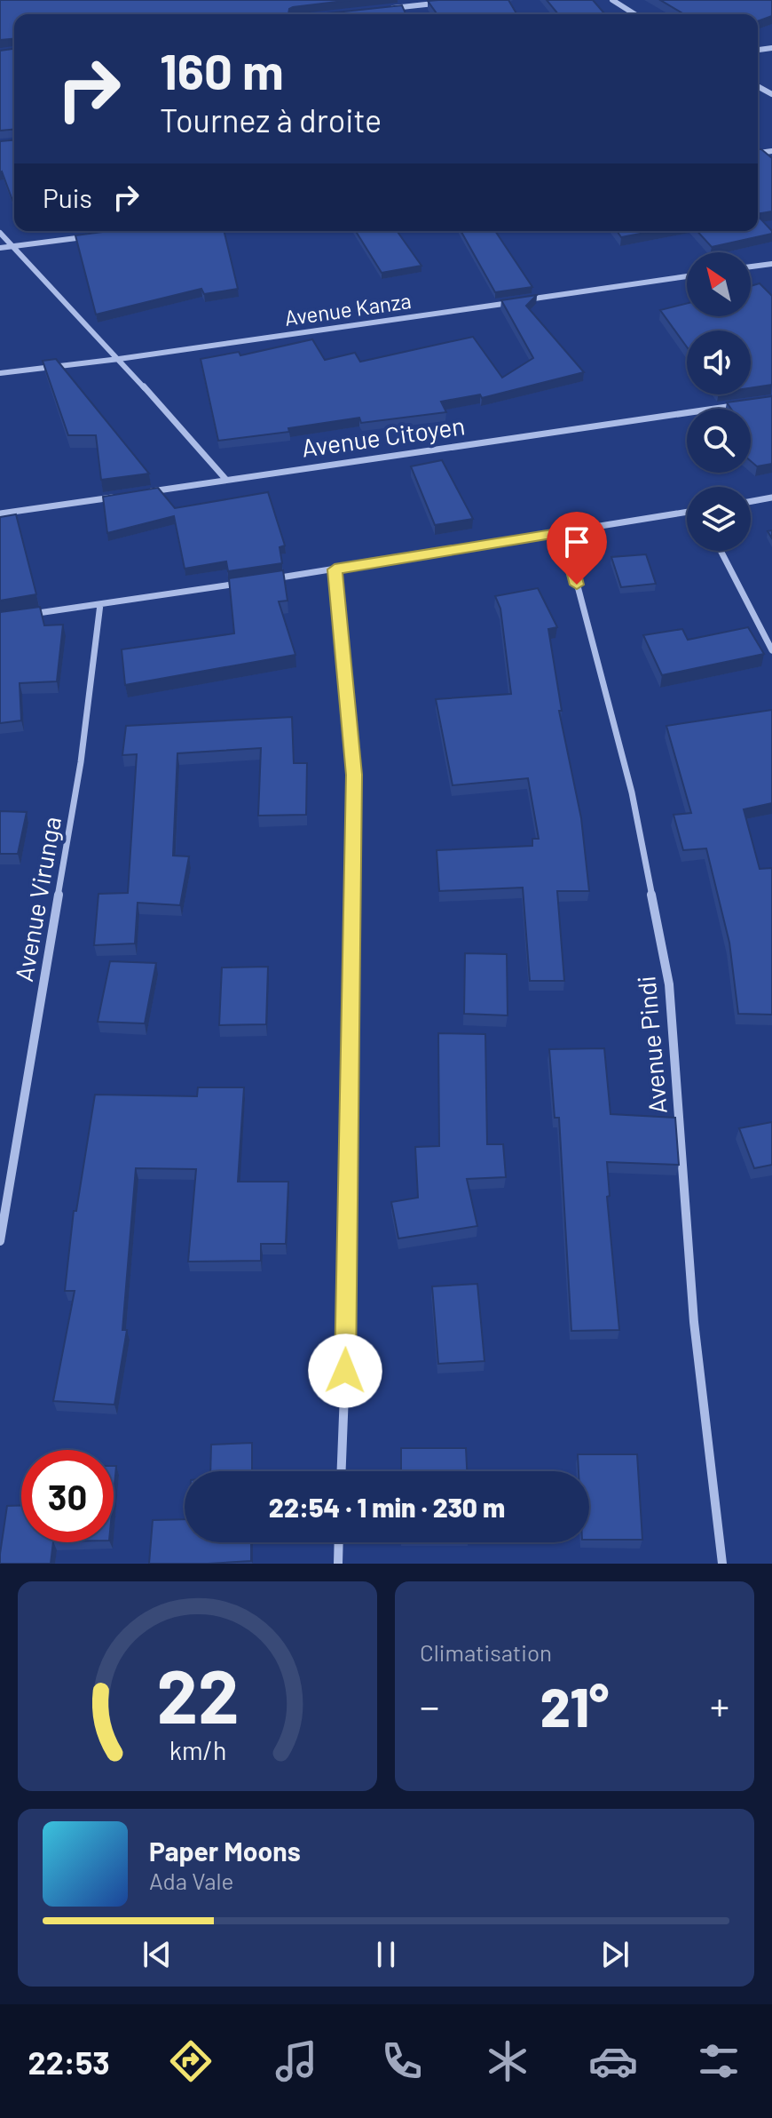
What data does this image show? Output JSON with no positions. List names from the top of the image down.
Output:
{
  "streets": {
    "street": [
      "Avenue Kanza",
      "Avenue Citoyen",
      "Avenue Virunga",
      "Avenue Pindi"
    ]
  },
  "north": "top left",
  "page": {
    "turn": ["160 m", "Tournez à droite"],
    "then": "Puis",
    "limit": "30",
    "trip": "22:54 · 1 min · 230 m",
    "tile": "Climatisation",
    "heat": ["−", "21°", "+"],
    "song": ["Paper Moons", "Ada Vale"],
    "tabs": "22:53",
    "gauge": ["22", "km/h"]
  }
}
